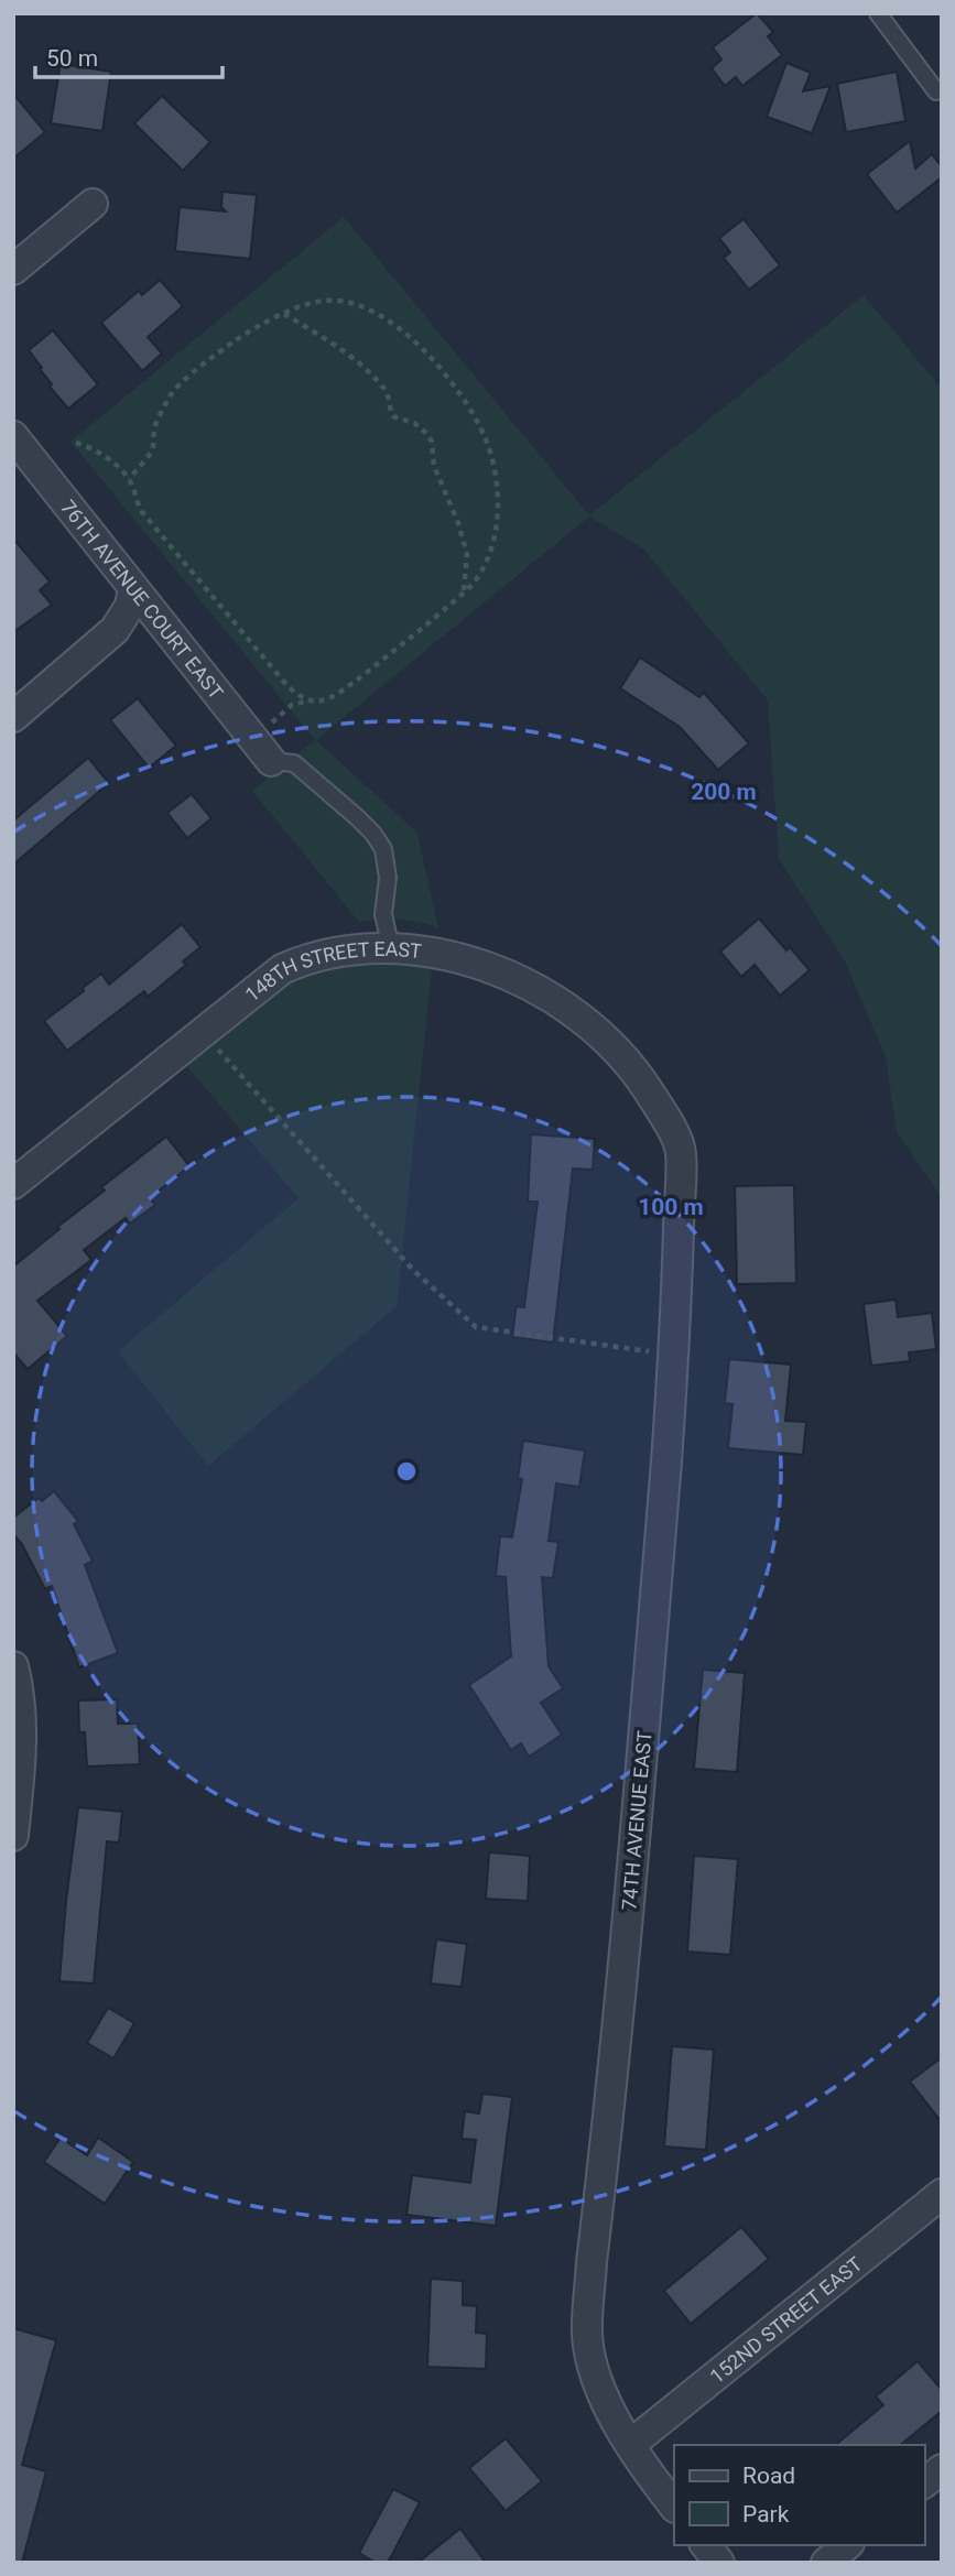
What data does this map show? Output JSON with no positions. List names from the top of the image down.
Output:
{
  "streets": {
    "street": [
      "76TH AVENUE COURT EAST",
      "148TH STREET EAST",
      "74TH AVENUE EAST",
      "152ND STREET EAST"
    ]
  },
  "crossings": [
    ["148TH STREET EAST", "74TH AVENUE EAST"],
    ["74TH AVENUE EAST", "152ND STREET EAST"]
  ],
  "legend": ["Road", "Park"],
  "scale_bar": "50 m",
  "rings": ["200 m", "100 m"]
}
